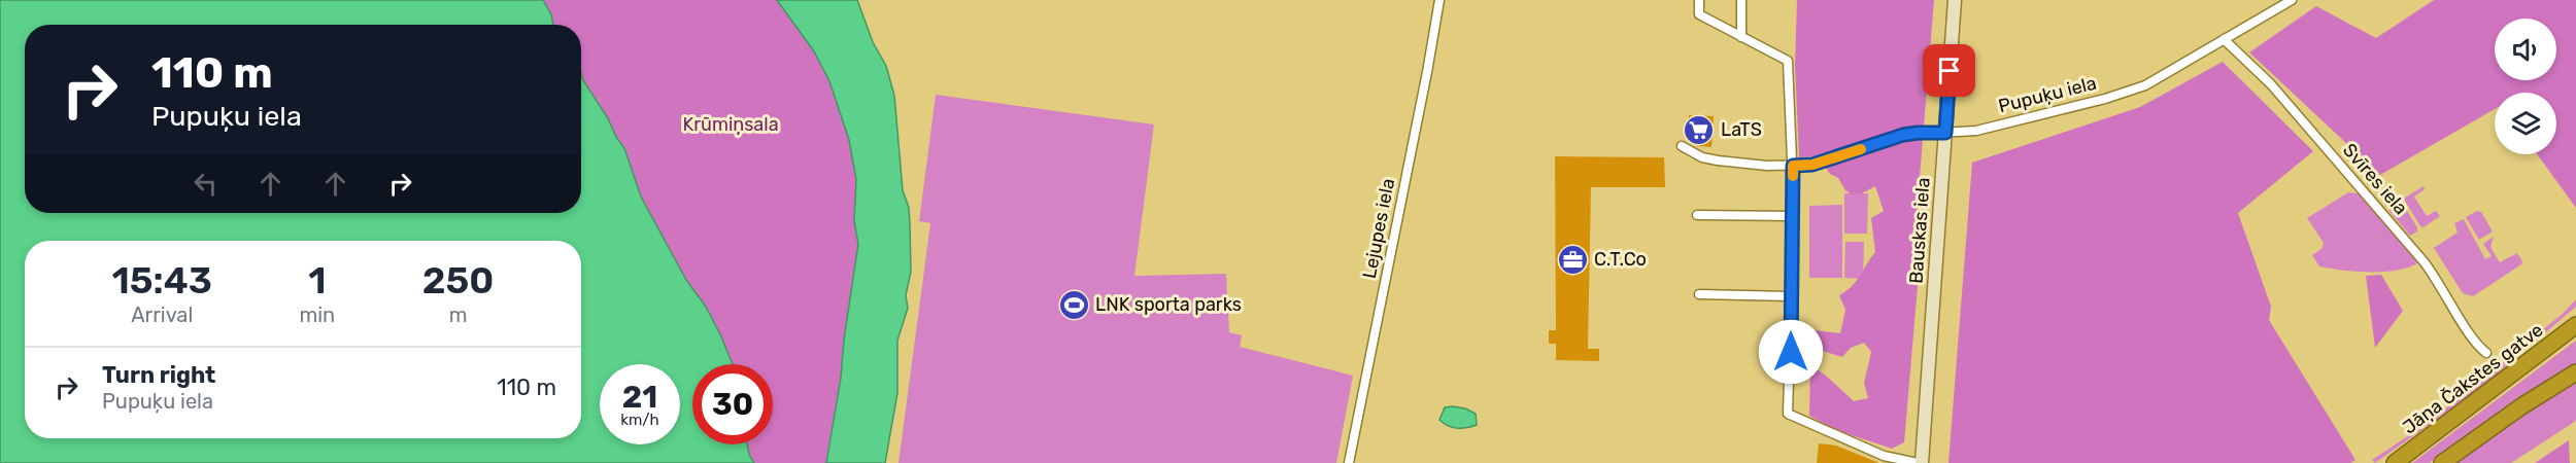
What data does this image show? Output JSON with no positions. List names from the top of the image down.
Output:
{
  "streets": {
    "highway": ["Jāņa Čakstes gatve"],
    "main road": ["Bauskas iela"],
    "street": ["Pupuķu iela", "Svīres iela", "Lejupes iela"]
  },
  "crossings": [
    ["Pupuķu iela", "Svīres iela"],
    ["Pupuķu iela", "Bauskas iela"]
  ],
  "parks": ["Krūmiņsala"],
  "places": {
    "supermarket": ["LaTS"],
    "office": ["C.T.Co"],
    "sports": ["LNK sporta parks"]
  },
  "page": {
    "turn": ["110 m", "Pupuķu iela"],
    "eta": [
      "15:43",
      "Arrival",
      "1",
      "min",
      "250",
      "m"
    ],
    "list": [
      {
        "name": "Turn right",
        "note": "Pupuķu iela",
        "value": "110 m"
      }
    ],
    "speed": "21 km/h",
    "limit": "30"
  }
}
